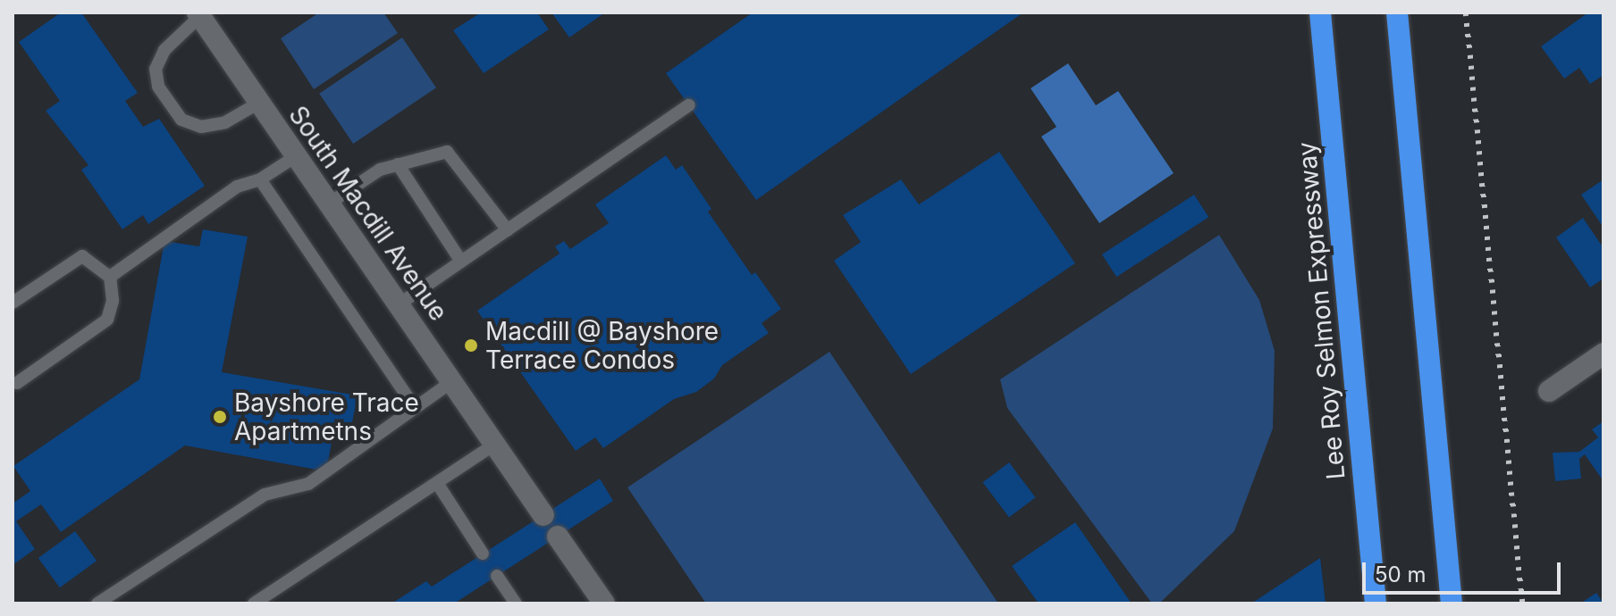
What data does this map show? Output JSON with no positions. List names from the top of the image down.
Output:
{
  "streets": {
    "highway": ["Lee Roy Selmon Expressway"],
    "street": ["South Macdill Avenue"]
  },
  "places": ["Macdill @ Bayshore Terrace Condos", "Bayshore Trace Apartmetns"],
  "scale_bar": "50 m"
}
